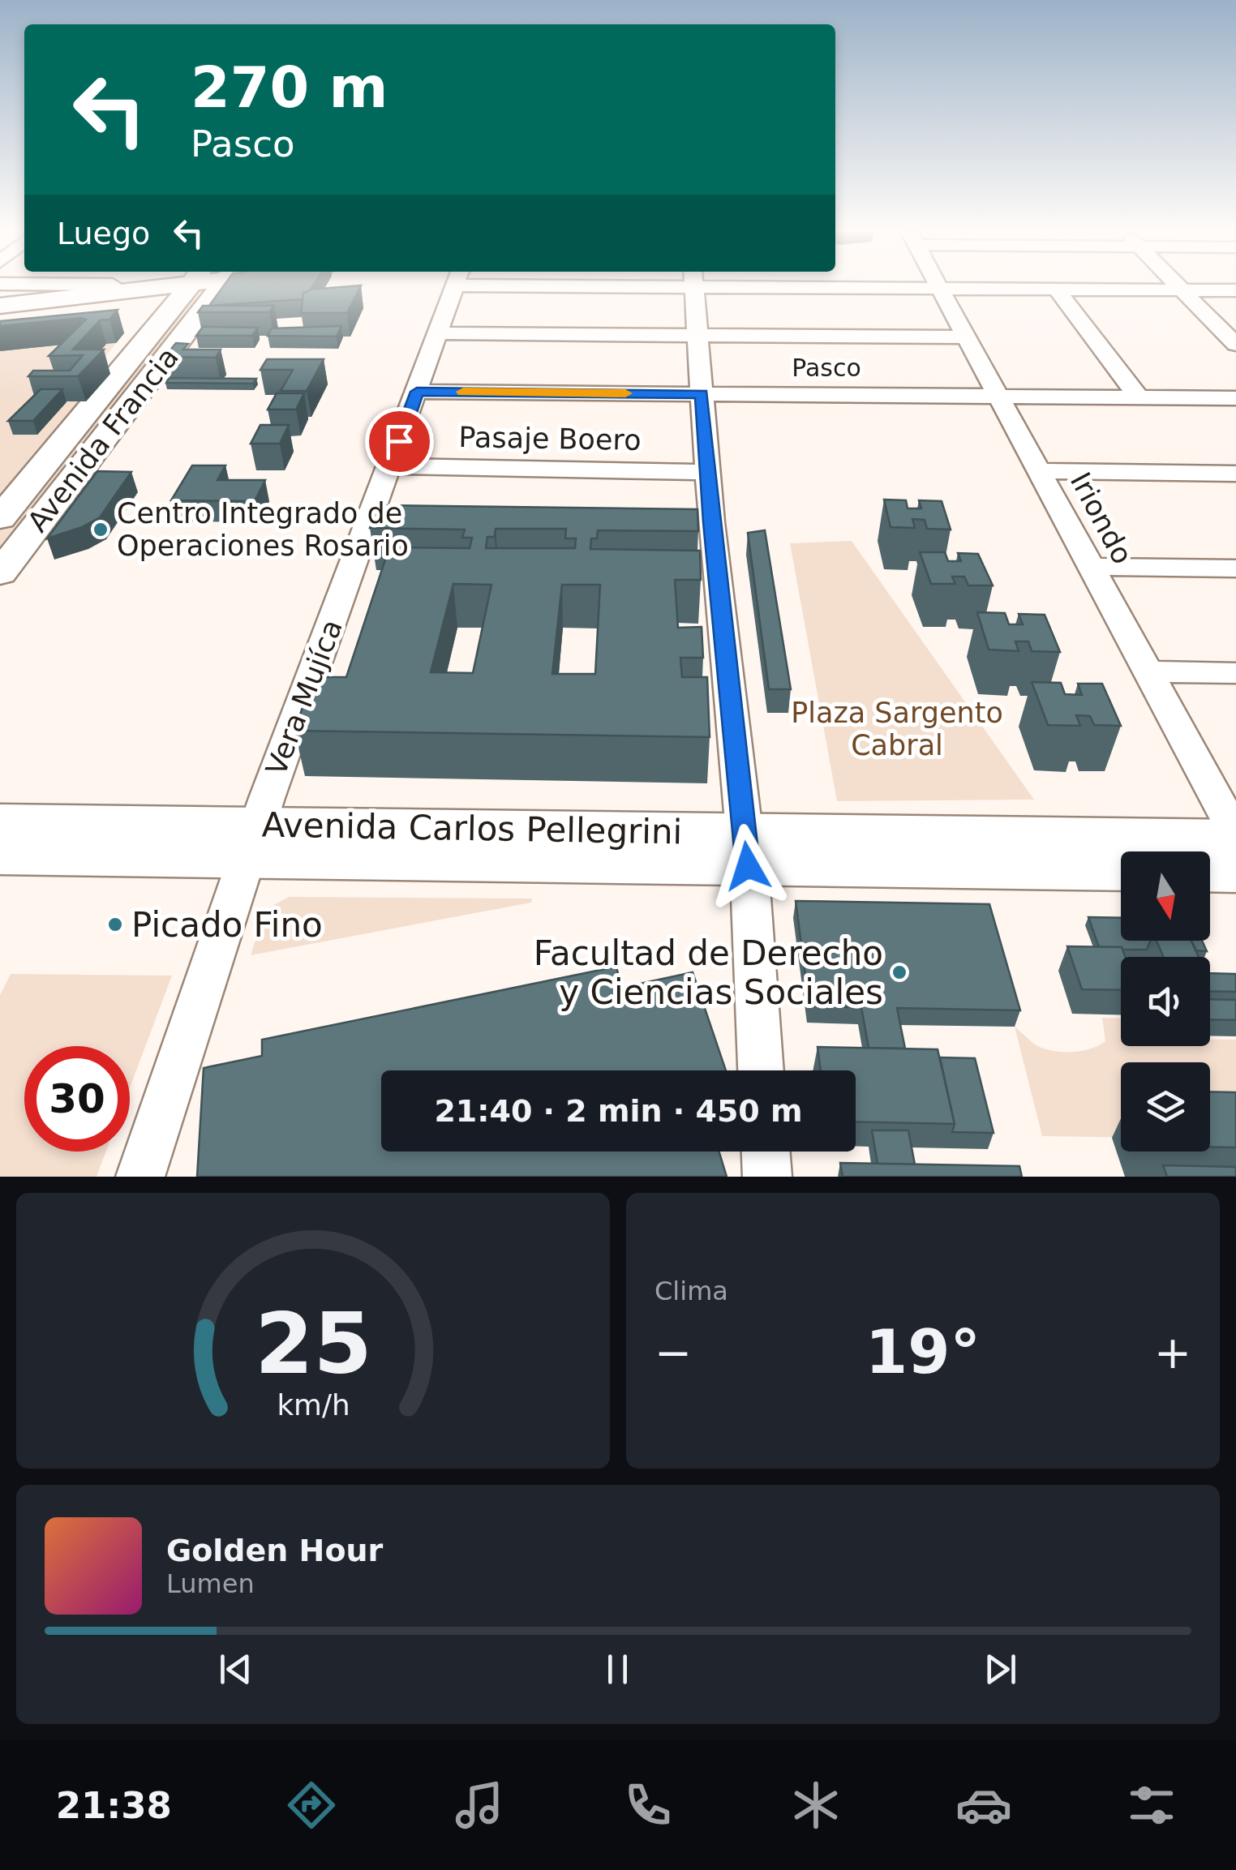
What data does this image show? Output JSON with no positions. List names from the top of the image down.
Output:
{
  "streets": {
    "main road": ["Avenida Francia", "Avenida Carlos Pellegrini"],
    "street": [
      "Pasco",
      "Pasaje Boero",
      "Iriondo",
      "Vera Mujíca"
    ]
  },
  "crossings": [
    ["Pasco", "Iriondo"],
    ["Pasco", "Vera Mujíca"],
    ["Pasaje Boero", "Vera Mujíca"],
    ["Iriondo", "Avenida Carlos Pellegrini"],
    ["Vera Mujíca", "Avenida Carlos Pellegrini"]
  ],
  "parks": ["Plaza Sargento Cabral"],
  "places": ["Centro Integrado de Operaciones Rosario", "Picado Fino", "Facultad de Derecho y Ciencias Sociales"],
  "north": "bottom",
  "page": {
    "turn": ["270 m", "Pasco"],
    "then": "Luego",
    "limit": "30",
    "trip": "21:40 · 2 min · 450 m",
    "tile": "Clima",
    "heat": ["−", "19°", "+"],
    "song": ["Golden Hour", "Lumen"],
    "tabs": "21:38",
    "gauge": ["25", "km/h"]
  }
}
